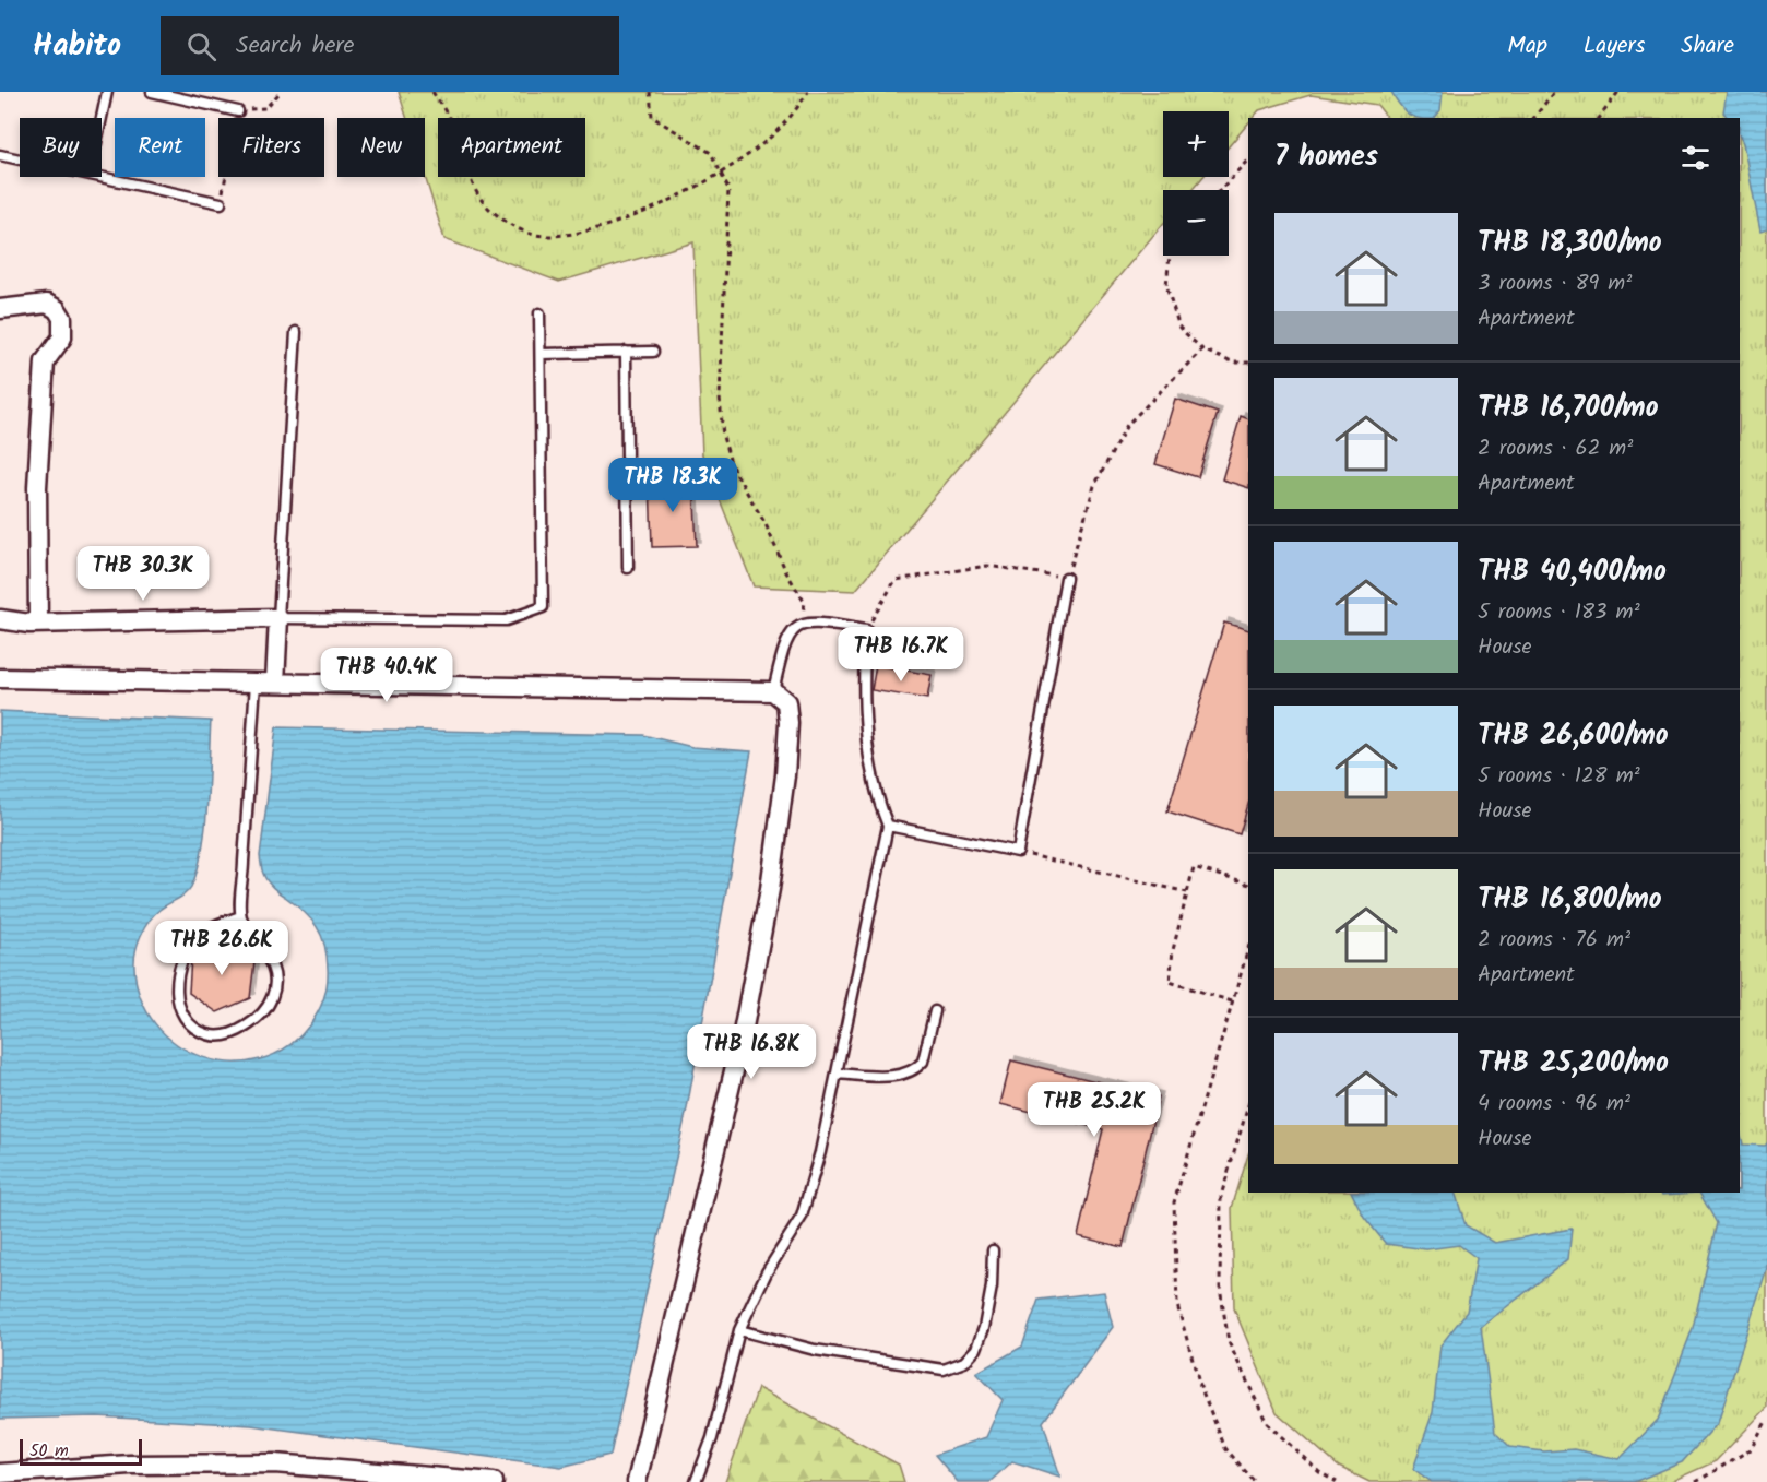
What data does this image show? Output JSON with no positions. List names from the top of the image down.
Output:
{
  "scale_bar": "50 m",
  "page": {
    "header": "Habito",
    "search": "Search here",
    "nav": ["Map", "Layers", "Share"],
    "map_buttons": ["+", "−"],
    "chip": [
      "Buy",
      "Rent",
      "Filters",
      "New",
      "Apartment"
    ],
    "heading": "7 homes",
    "list": [
      {
        "name": "THB 18,300/mo",
        "note": "3 rooms · 89 m² · Apartment"
      },
      {
        "name": "THB 16,700/mo",
        "note": "2 rooms · 62 m² · Apartment"
      },
      {
        "name": "THB 40,400/mo",
        "note": "5 rooms · 183 m² · House"
      },
      {
        "name": "THB 26,600/mo",
        "note": "5 rooms · 128 m² · House"
      },
      {
        "name": "THB 16,800/mo",
        "note": "2 rooms · 76 m² · Apartment"
      },
      {
        "name": "THB 25,200/mo",
        "note": "4 rooms · 96 m² · House"
      }
    ],
    "price": [
      "THB 18.3K",
      "THB 30.3K",
      "THB 16.7K",
      "THB 40.4K",
      "THB 26.6K",
      "THB 16.8K",
      "THB 25.2K"
    ],
    "scale": "50 m"
  }
}
